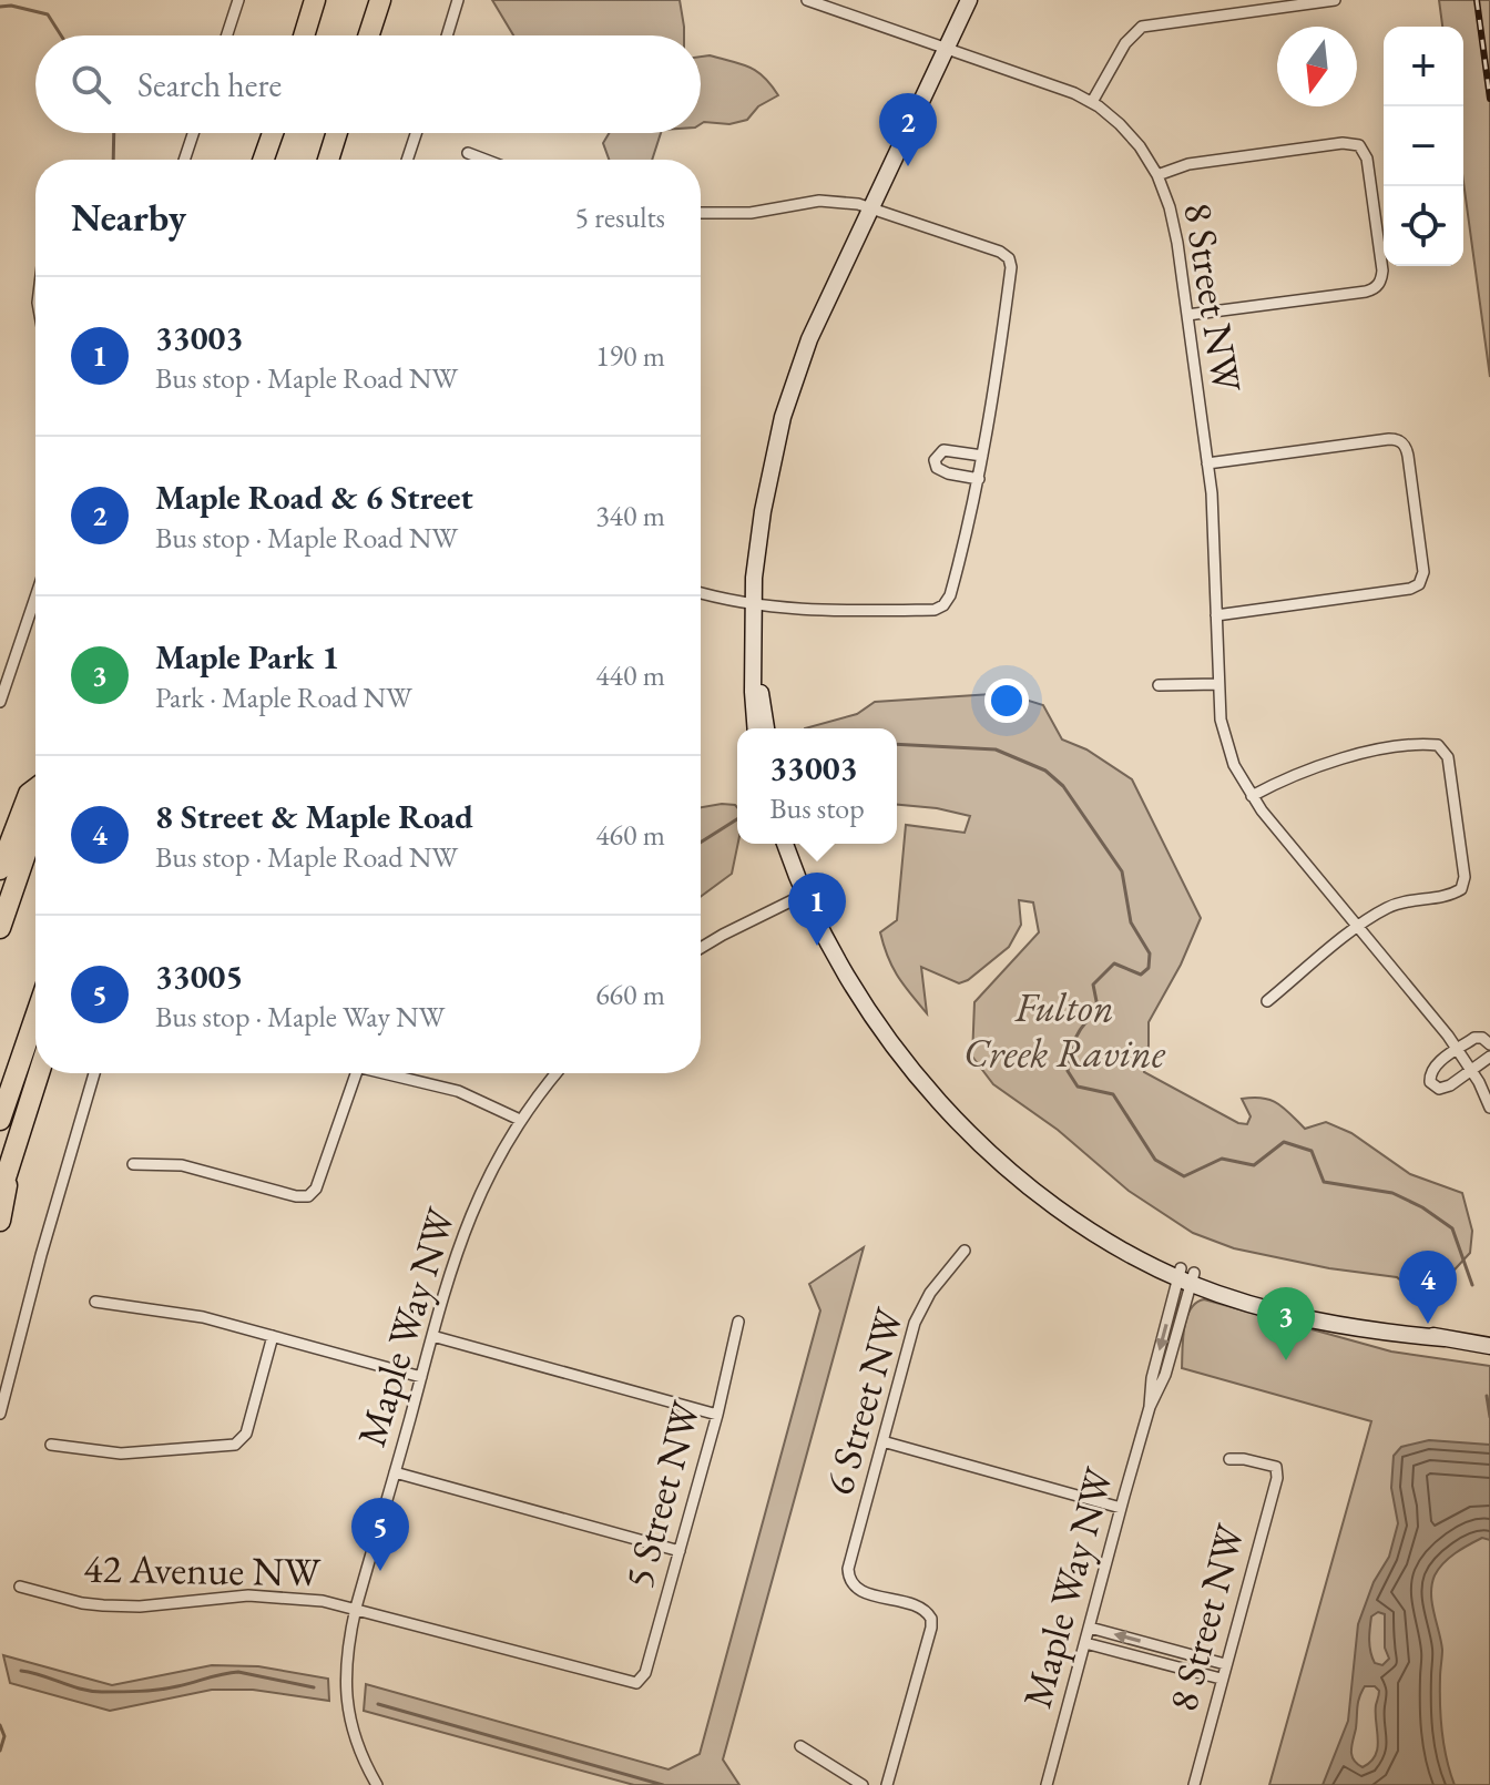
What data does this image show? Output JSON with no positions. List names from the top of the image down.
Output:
{
  "streets": {
    "street": [
      "8 Street NW",
      "Maple Way NW",
      "6 Street NW",
      "5 Street NW",
      "42 Avenue NW"
    ]
  },
  "crossings": [
    ["Maple Way NW", "42 Avenue NW"],
    ["5 Street NW", "42 Avenue NW"]
  ],
  "parks": ["Fulton Creek Ravine"],
  "north": "bottom",
  "page": {
    "map_buttons": ["+", "−"],
    "search": "Search here",
    "pins": [
      "2",
      "1",
      "4",
      "3",
      "5"
    ],
    "heading": ["Nearby", "5 results"],
    "list": [
      {
        "mark": "1",
        "name": "33003",
        "note": "Bus stop · Maple Road NW",
        "value": "190 m"
      },
      {
        "mark": "2",
        "name": "Maple Road & 6 Street",
        "note": "Bus stop · Maple Road NW",
        "value": "340 m"
      },
      {
        "mark": "3",
        "name": "Maple Park 1",
        "note": "Park · Maple Road NW",
        "value": "440 m"
      },
      {
        "mark": "4",
        "name": "8 Street & Maple Road",
        "note": "Bus stop · Maple Road NW",
        "value": "460 m"
      },
      {
        "mark": "5",
        "name": "33005",
        "note": "Bus stop · Maple Way NW",
        "value": "660 m"
      }
    ],
    "popup": ["33003", "Bus stop"]
  }
}
